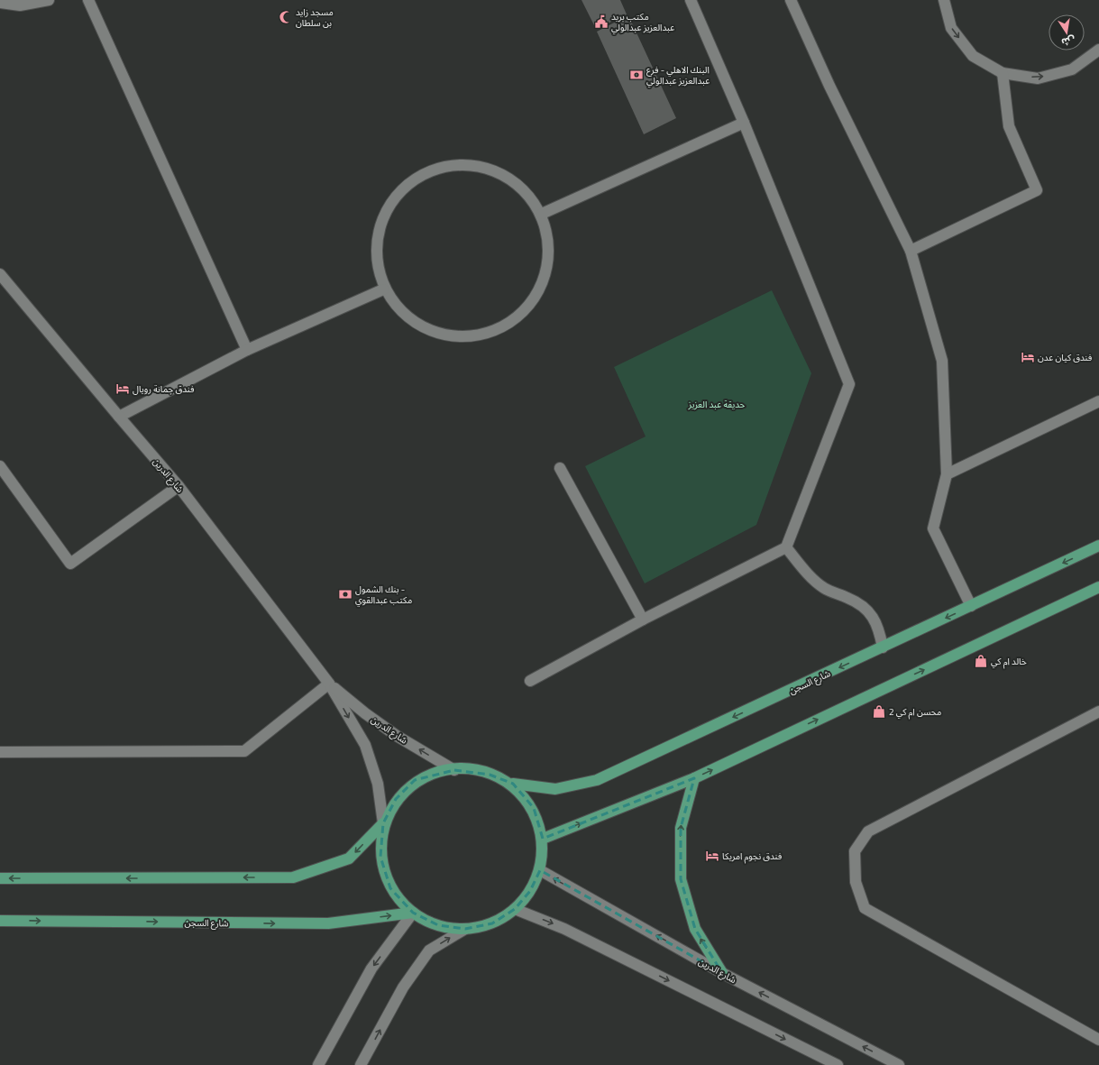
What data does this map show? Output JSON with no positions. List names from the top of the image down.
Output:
{
  "streets": {
    "main road": ["شارع السجن"],
    "street": ["شارع الدرين"]
  },
  "parks": ["حديقة عبد العزيز"],
  "places": {
    "mosque": ["مسجد زايد بن سلطان"],
    "public building": ["مكتب بريد عبدالعزيز عبدالولي"],
    "bank": ["البنك الاهلي - فرع عبدالعزيز عبدالولي", "بنك الشمول - مكتب عبدالقوي"],
    "hotel": ["فندق كيان عدن", "فندق جمانة رويال", "فندق نجوم امريكا"],
    "shop": ["خالد ام كي", "محسن ام كي 2"]
  },
  "north": "bottom"
}
